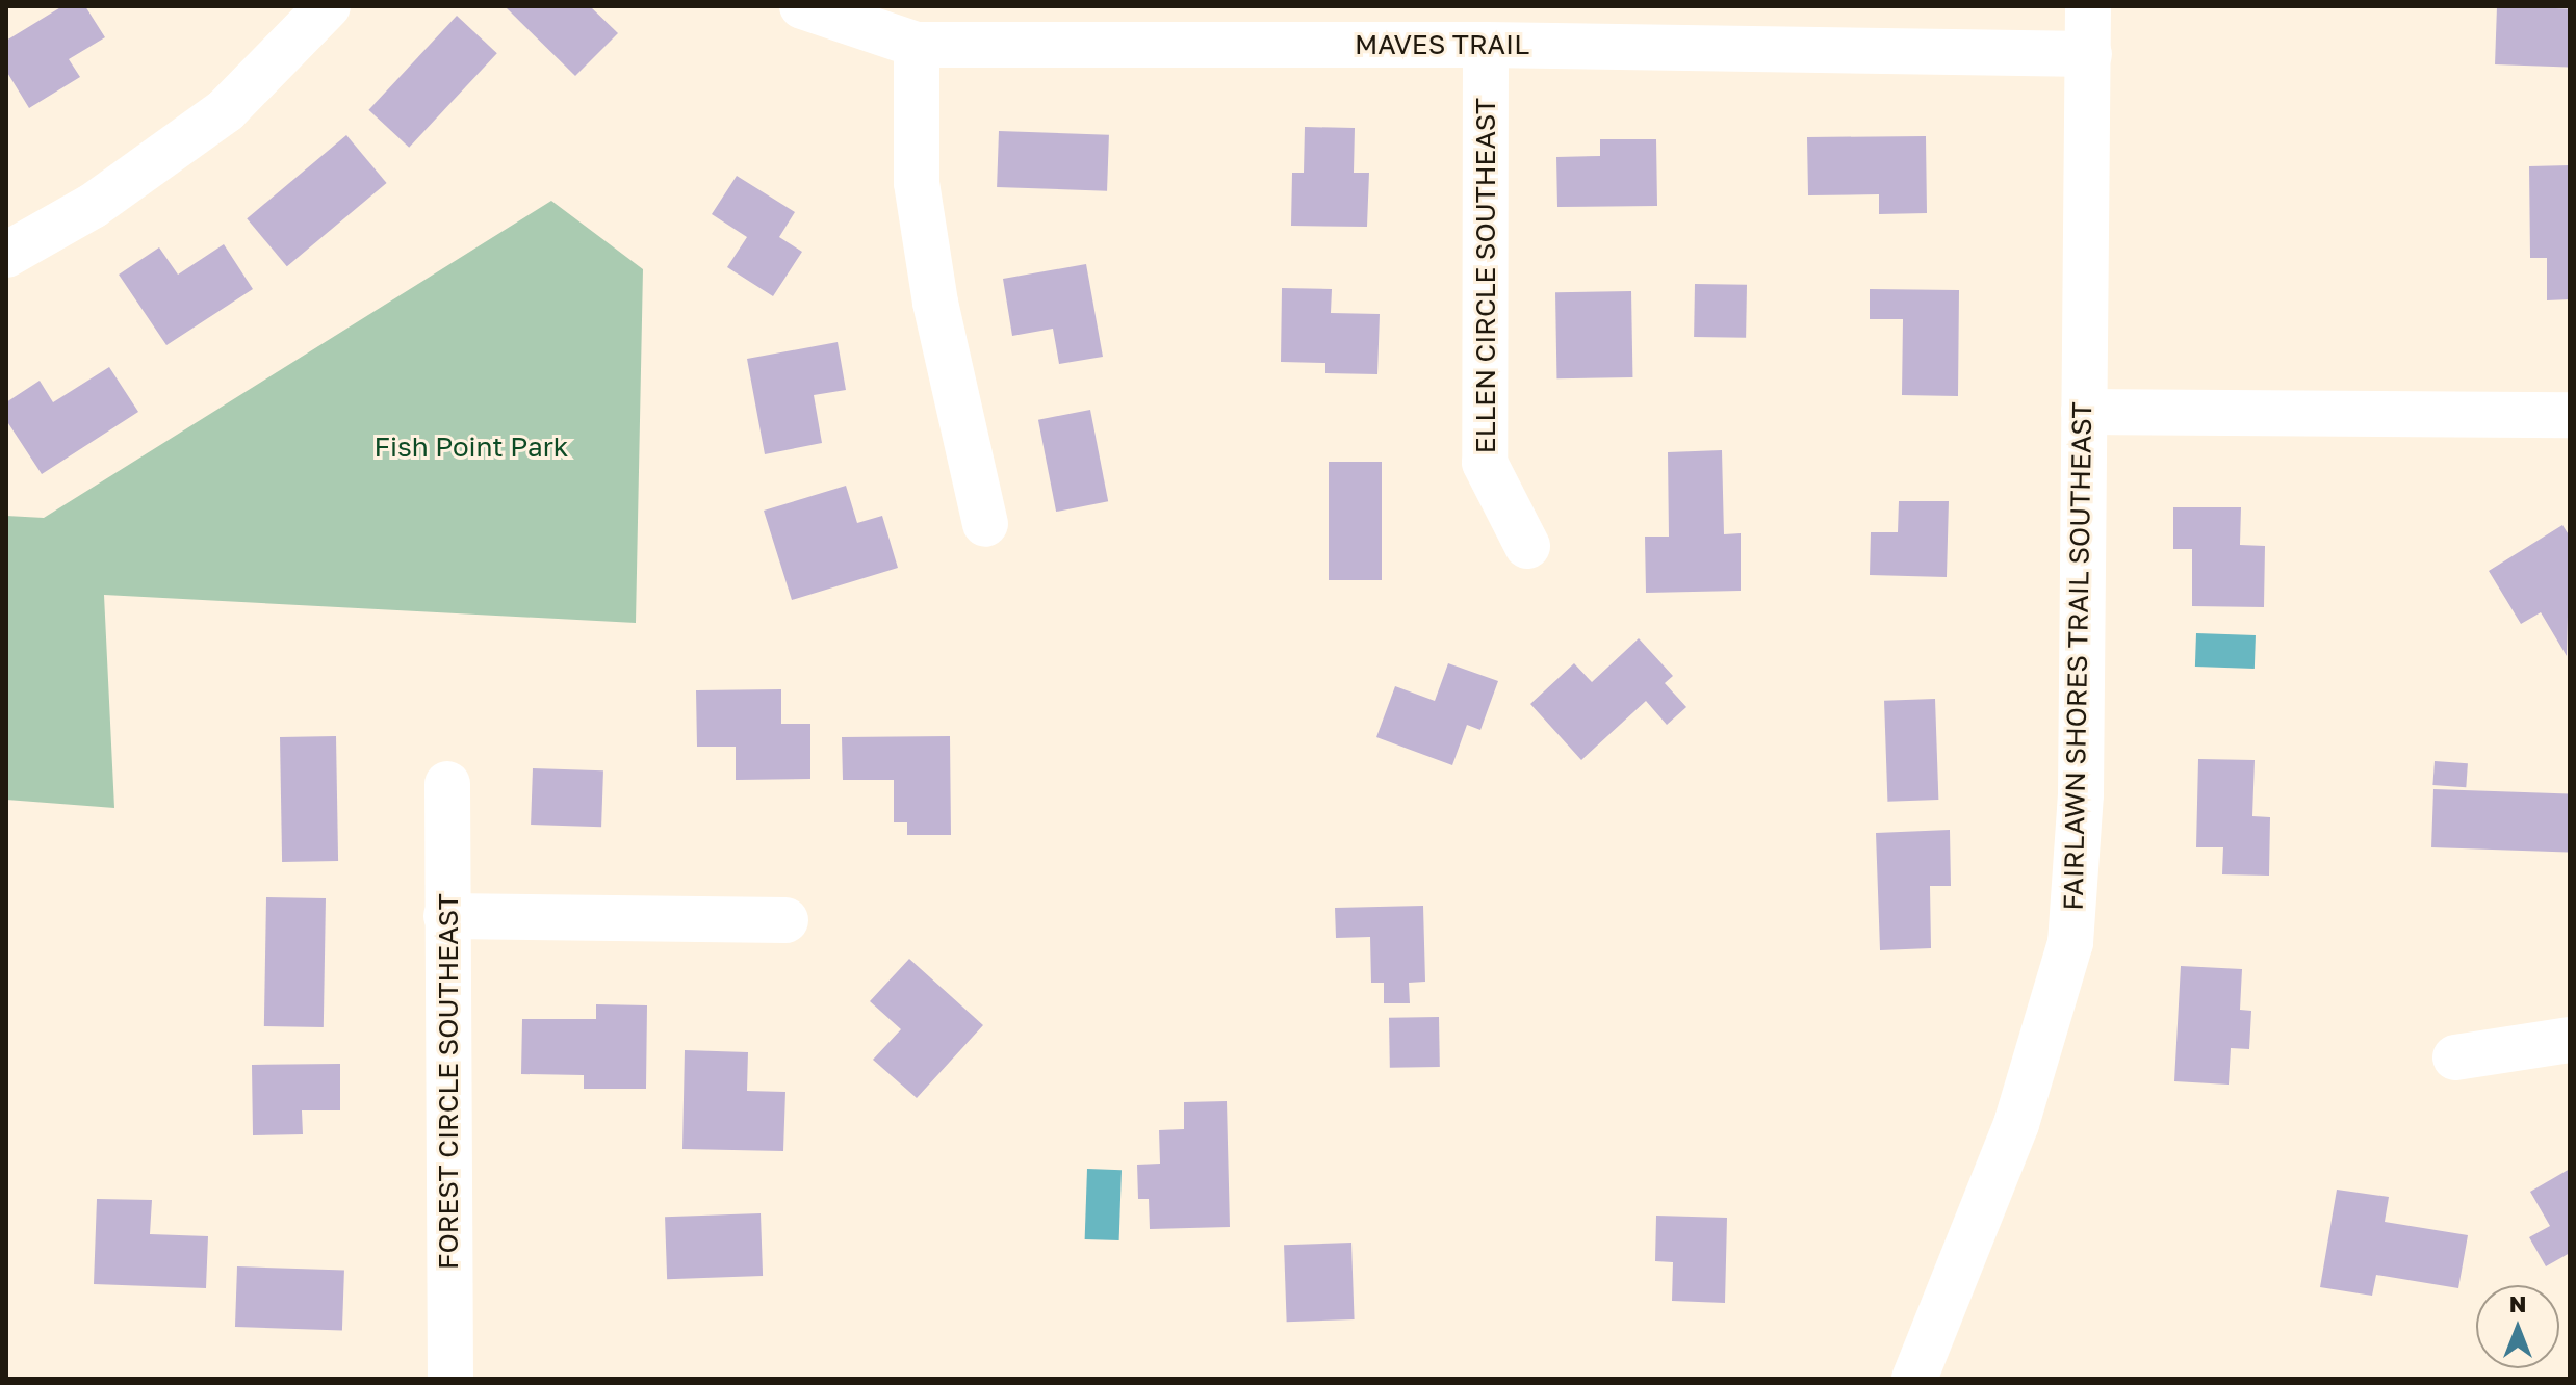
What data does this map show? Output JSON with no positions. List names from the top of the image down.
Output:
{
  "streets": {
    "street": [
      "MAVES TRAIL",
      "ELLEN CIRCLE SOUTHEAST",
      "FAIRLAWN SHORES TRAIL SOUTHEAST",
      "FOREST CIRCLE SOUTHEAST"
    ]
  },
  "crossings": [
    ["MAVES TRAIL", "ELLEN CIRCLE SOUTHEAST"],
    ["MAVES TRAIL", "FAIRLAWN SHORES TRAIL SOUTHEAST"]
  ],
  "parks": ["Fish Point Park"],
  "north": "top"
}
